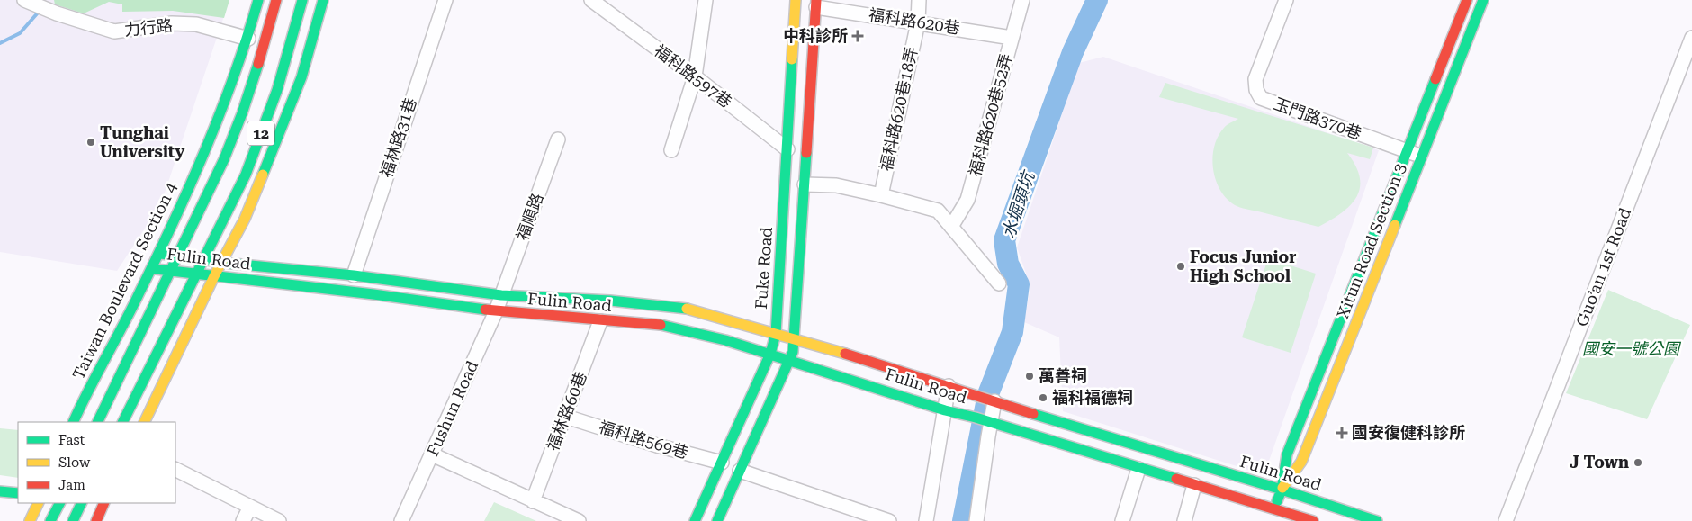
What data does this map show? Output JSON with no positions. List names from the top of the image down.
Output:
{
  "streets": {
    "street": [
      "福科路620巷",
      "力行路",
      "福科路597巷",
      "福科路620巷18弄",
      "福科路620巷52弄",
      "玉門路370巷",
      "12",
      "福林路31巷",
      "福順路",
      "Xitun Road Section 3",
      "Fulin Road",
      "Guo’an 1st Road",
      "Fuke Road",
      "Taiwan Boulevard Section 4",
      "Fushun Road",
      "福林路60巷",
      "福科路569巷"
    ]
  },
  "crossings": [
    ["福科路620巷", "福科路620巷18弄"],
    ["福科路620巷", "福科路620巷52弄"],
    ["力行路", "Taiwan Boulevard Section 4"],
    ["福科路597巷", "Fuke Road"],
    ["玉門路370巷", "Xitun Road Section 3"],
    ["12", "Fulin Road"],
    ["福林路31巷", "Fulin Road"],
    ["福順路", "Fulin Road"],
    ["福順路", "Fushun Road"],
    ["Xitun Road Section 3", "Fulin Road"],
    ["Fulin Road", "Fuke Road"],
    ["Fulin Road", "Taiwan Boulevard Section 4"],
    ["Fulin Road", "Fushun Road"],
    ["Fulin Road", "福林路60巷"],
    ["Fuke Road", "福科路569巷"],
    ["福林路60巷", "福科路569巷"]
  ],
  "water": ["水堀頭坑"],
  "parks": ["國安一號公園"],
  "places": {
    "health": ["中科診所", "國安復健科診所"],
    "other": [
      "Tunghai University",
      "Focus Junior High School",
      "萬善祠",
      "福科福德祠",
      "J Town"
    ]
  },
  "legend": ["Fast", "Slow", "Jam"]
}
